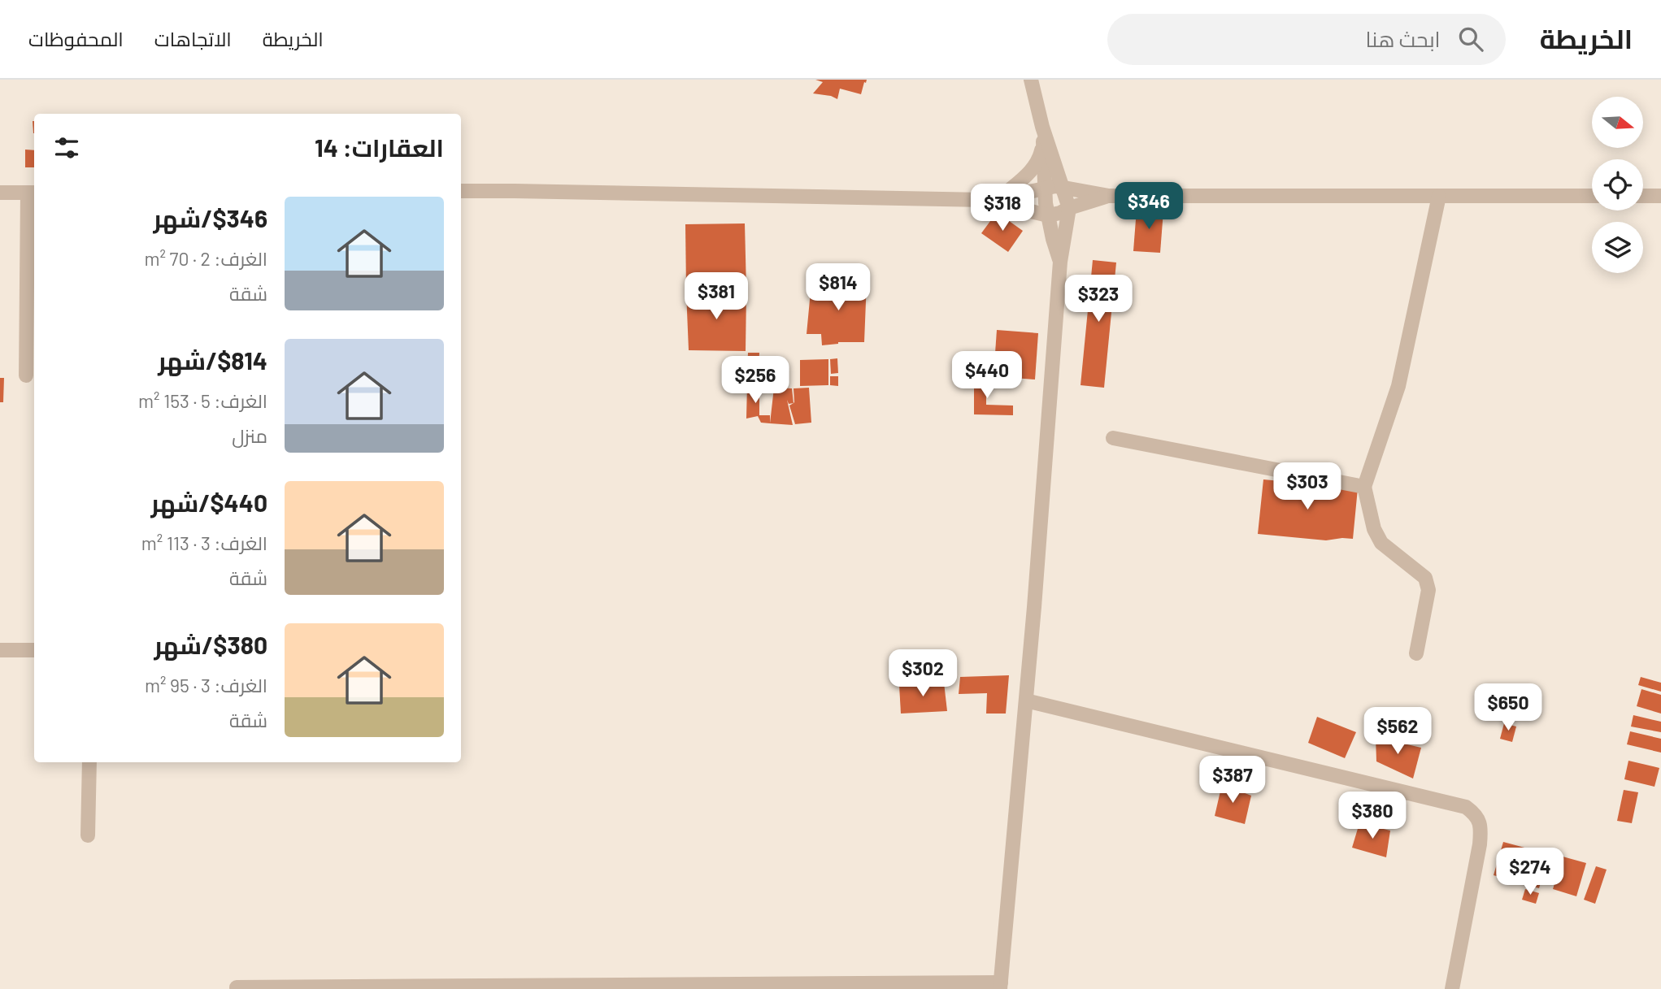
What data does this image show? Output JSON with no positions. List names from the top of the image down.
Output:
{
  "north": "right",
  "page": {
    "header": "الخريطة",
    "search": "ابحث هنا",
    "nav": ["الخريطة", "الاتجاهات", "المحفوظات"],
    "heading": "العقارات: 14",
    "price": [
      "$346",
      "$318",
      "$814",
      "$381",
      "$323",
      "$440",
      "$256",
      "$303",
      "$302",
      "$650",
      "$562",
      "$387",
      "$380",
      "$274"
    ],
    "list": [
      {
        "name": "$346/شهر",
        "note": "الغرف: 2 · 70 m² · شقة"
      },
      {
        "name": "$814/شهر",
        "note": "الغرف: 5 · 153 m² · منزل"
      },
      {
        "name": "$440/شهر",
        "note": "الغرف: 3 · 113 m² · شقة"
      },
      {
        "name": "$380/شهر",
        "note": "الغرف: 3 · 95 m² · شقة"
      }
    ]
  }
}
